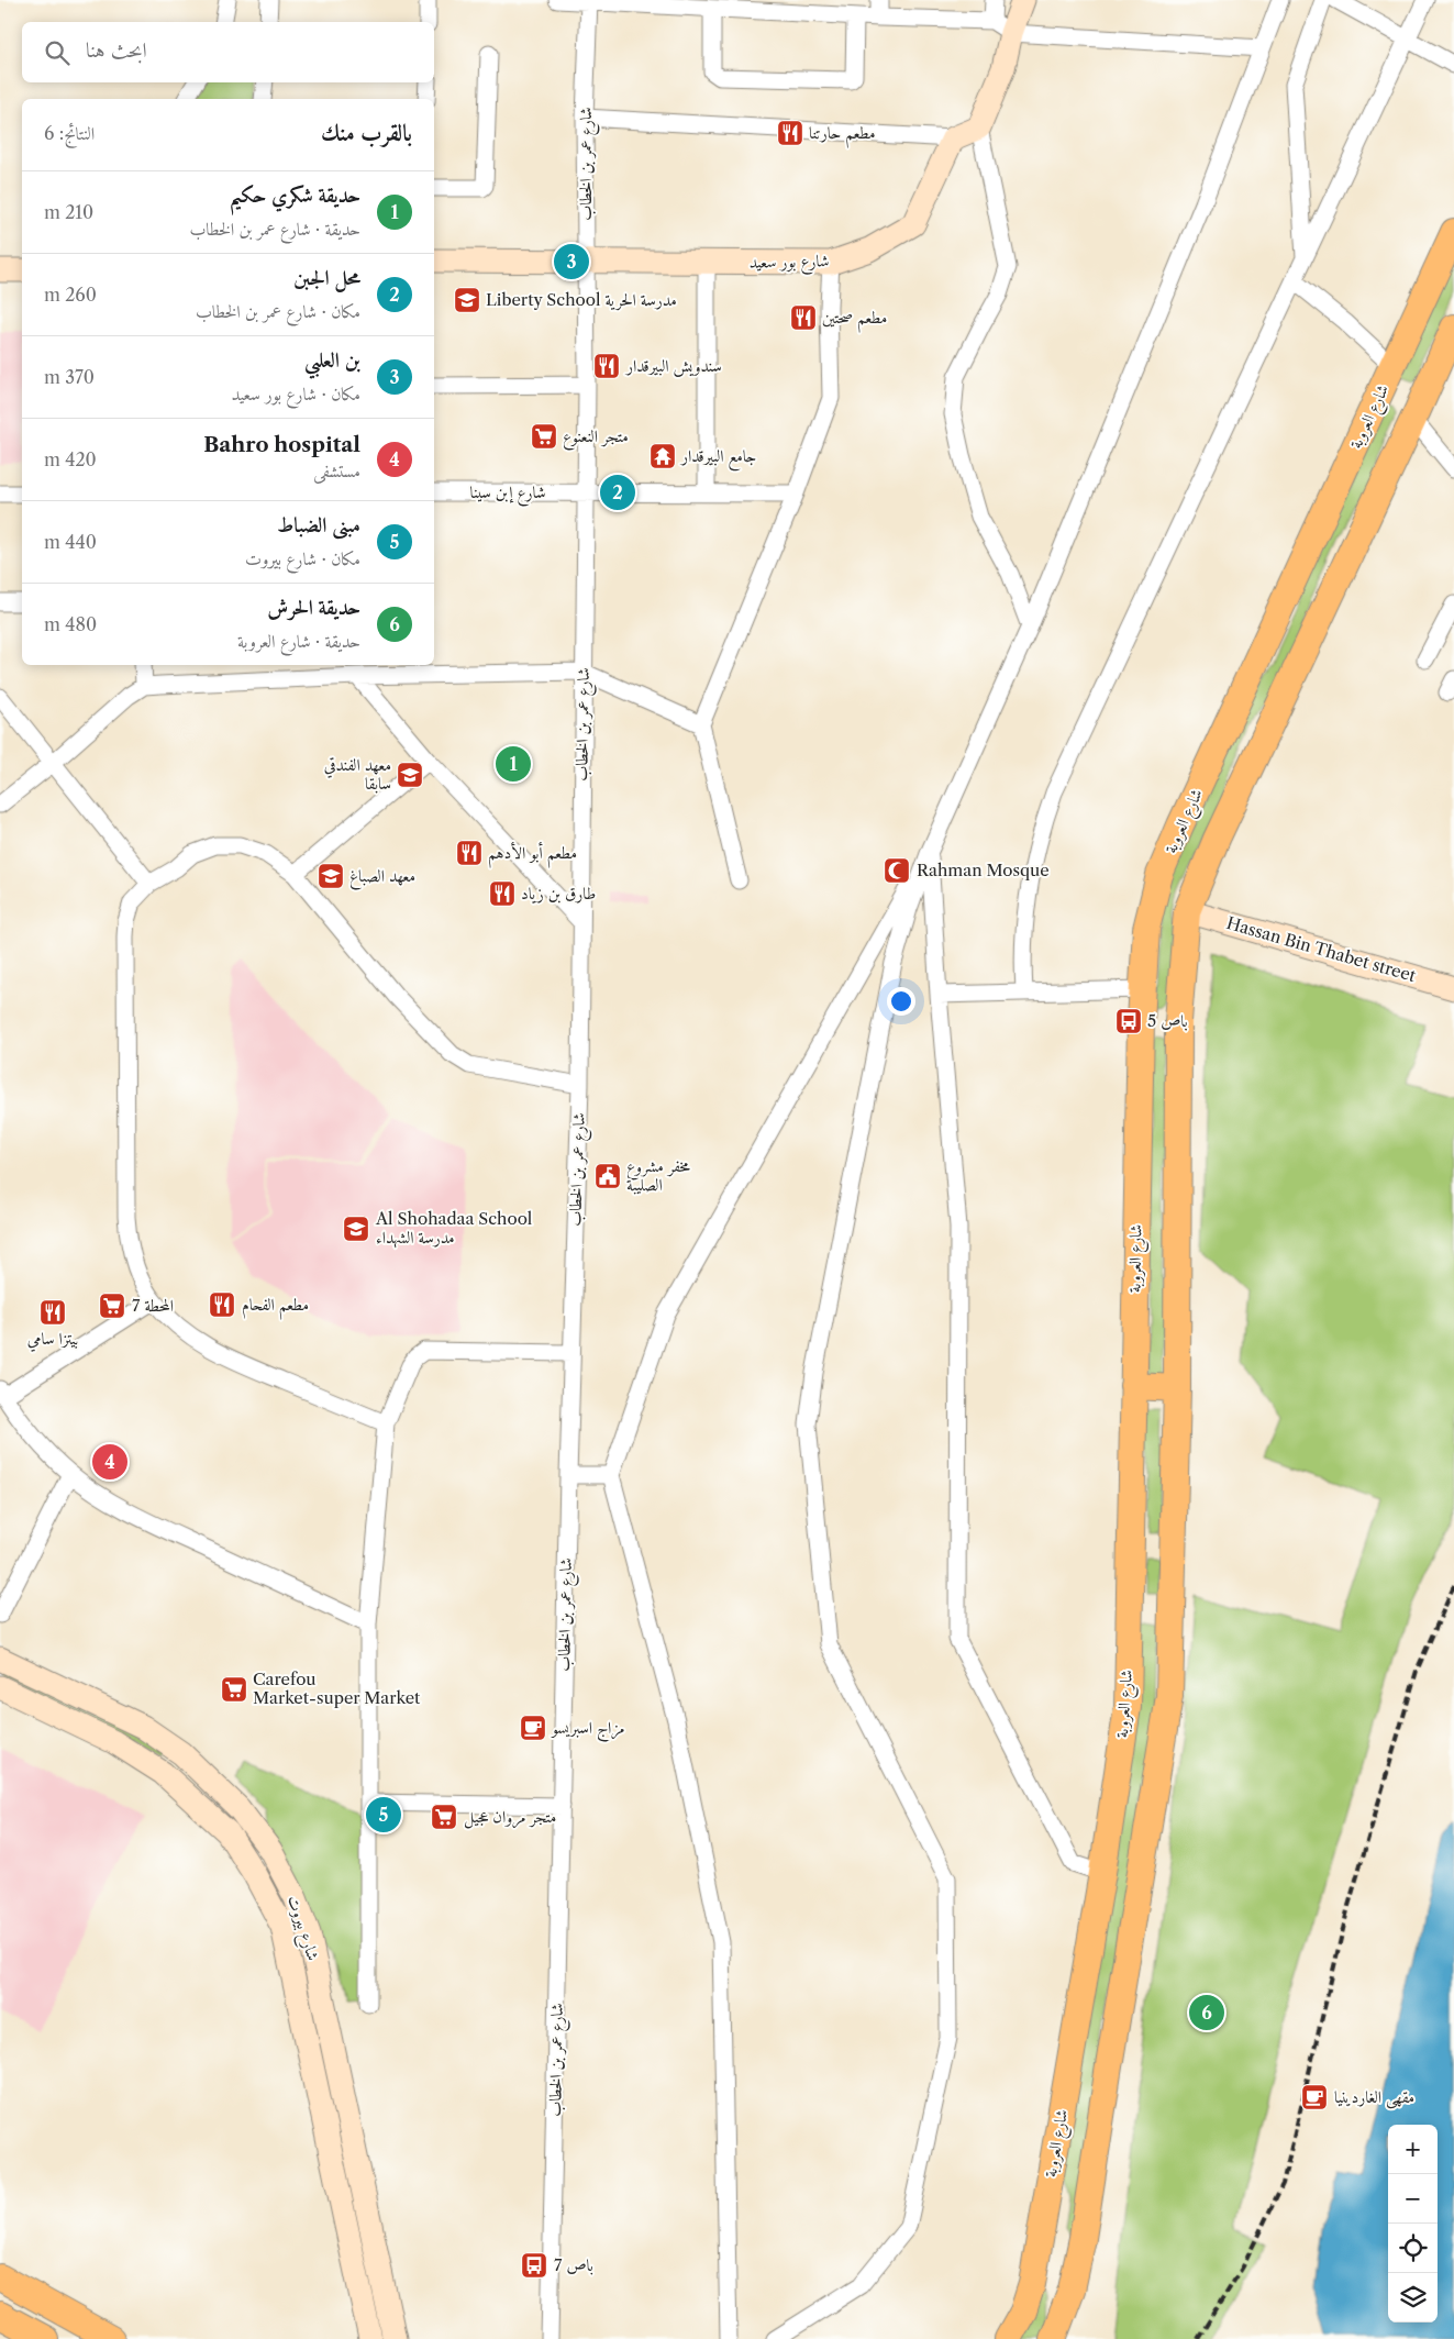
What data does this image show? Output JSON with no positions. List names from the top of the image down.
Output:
{
  "streets": {
    "main road": [
      "شارع بور سعيد",
      "شارع العروبة",
      "Hassan Bin Thabet street",
      "شارع بيروت"
    ],
    "street": ["شارع عمر بن الخطاب", "شارع إبن سينا"]
  },
  "crossings": [
    ["شارع عمر بن الخطاب", "شارع بور سعيد"],
    ["شارع عمر بن الخطاب", "شارع إبن سينا"]
  ],
  "places": {
    "restaurant": [
      "مطعم حارتنا",
      "مطعم صحتين",
      "سندويش البيرقدار",
      "مطعم أبو الأدهم",
      "طارق بن زياد",
      "مطعم الفحام",
      "بيتزا سامي"
    ],
    "school or university": [
      "Liberty School مدرسة الحرية",
      "معهد الفندقي سابقا",
      "معهد الصباغ",
      "Al Shohadaa School مدرسة الشهداء"
    ],
    "supermarket": [
      "متجر النعنوع",
      "المحطة 7",
      "Carefou Market-super Market",
      "متجر مروان عجيل"
    ],
    "temple": ["جامع البيرقدار"],
    "mosque": ["Rahman Mosque"],
    "bus stop": ["باص 5", "باص 7"],
    "public building": ["مخفر مشروع الصليبة"],
    "cafe": ["مزاج اسبريسو", "مقهى الغاردينيا"]
  },
  "page": {
    "search": "ابحث هنا",
    "heading": ["بالقرب منك", "النتائج: 6"],
    "list": [
      {
        "mark": "1",
        "name": "حديقة شكري حكيم",
        "note": "حديقة · شارع عمر بن الخطاب",
        "value": "210 m"
      },
      {
        "mark": "2",
        "name": "محل الجبن",
        "note": "مكان · شارع عمر بن الخطاب",
        "value": "260 m"
      },
      {
        "mark": "3",
        "name": "بن العلبي",
        "note": "مكان · شارع بور سعيد",
        "value": "370 m"
      },
      {
        "mark": "4",
        "name": "Bahro hospital",
        "note": "مستشفى",
        "value": "420 m"
      },
      {
        "mark": "5",
        "name": "مبنى الضباط",
        "note": "مكان · شارع بيروت",
        "value": "440 m"
      },
      {
        "mark": "6",
        "name": "حديقة الحرش",
        "note": "حديقة · شارع العروبة",
        "value": "480 m"
      }
    ],
    "pins": [
      "3",
      "2",
      "1",
      "4",
      "5",
      "6"
    ],
    "map_buttons": ["+", "−"]
  }
}
